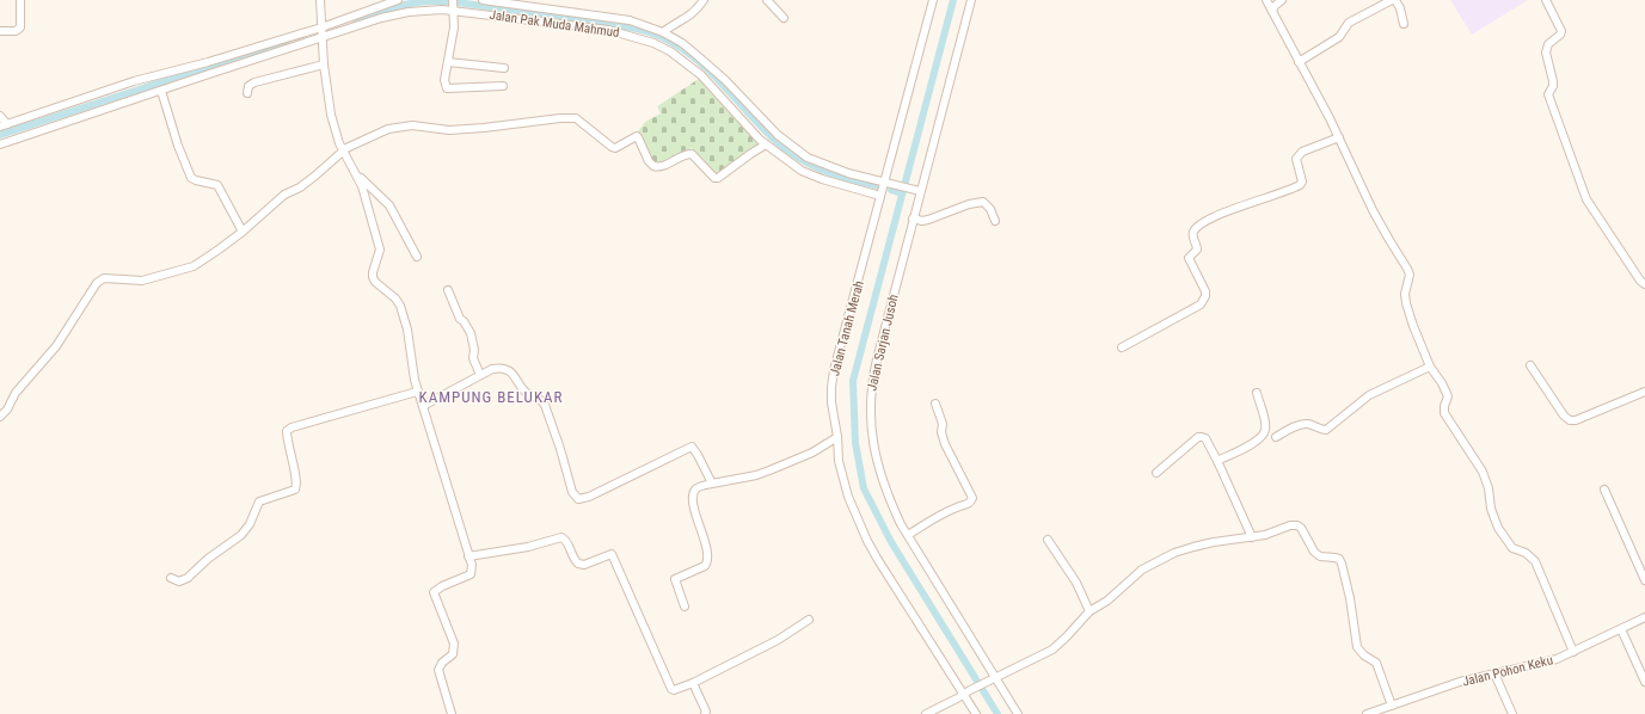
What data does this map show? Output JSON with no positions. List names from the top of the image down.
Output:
{
  "streets": {
    "street": [
      "Jalan Pak Muda Mahmud",
      "Jalan Tanah Merah",
      "Jalan Sarjan Jusoh",
      "Jalan Pohon Keku"
    ]
  },
  "crossings": [
    ["Jalan Pak Muda Mahmud", "Jalan Tanah Merah"]
  ],
  "districts": ["KAMPUNG BELUKAR"]
}
